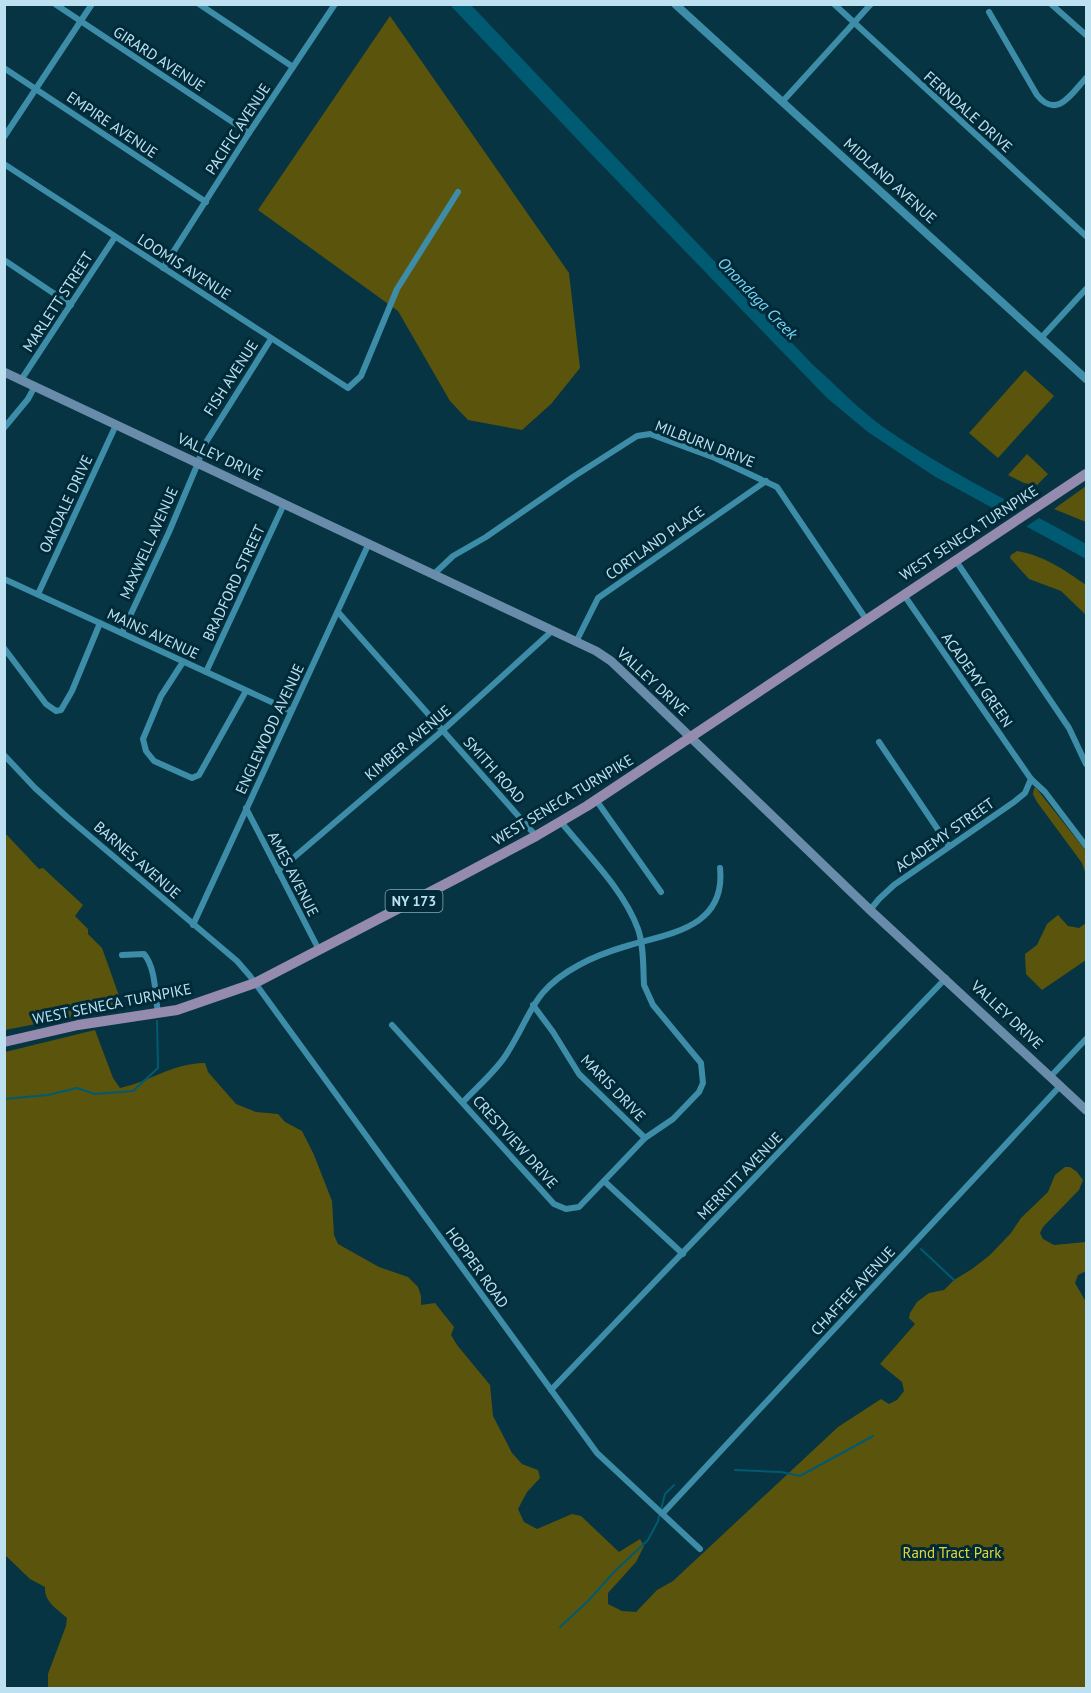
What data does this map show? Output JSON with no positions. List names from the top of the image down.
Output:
{
  "streets": {
    "main road": ["VALLEY DRIVE", "WEST SENECA TURNPIKE", "NY 173"],
    "street": [
      "GIRARD AVENUE",
      "FERNDALE DRIVE",
      "EMPIRE AVENUE",
      "PACIFIC AVENUE",
      "MIDLAND AVENUE",
      "LOOMIS AVENUE",
      "MARLETT STREET",
      "FISH AVENUE",
      "MILBURN DRIVE",
      "OAKDALE DRIVE",
      "MAXWELL AVENUE",
      "CORTLAND PLACE",
      "BRADFORD STREET",
      "MAINS AVENUE",
      "ACADEMY GREEN",
      "ENGLEWOOD AVENUE",
      "KIMBER AVENUE",
      "SMITH ROAD",
      "ACADEMY STREET",
      "BARNES AVENUE",
      "AMES AVENUE",
      "MARIS DRIVE",
      "CRESTVIEW DRIVE",
      "MERRITT AVENUE",
      "HOPPER ROAD",
      "CHAFFEE AVENUE"
    ]
  },
  "crossings": [
    ["GIRARD AVENUE", "PACIFIC AVENUE"],
    ["EMPIRE AVENUE", "PACIFIC AVENUE"],
    ["PACIFIC AVENUE", "LOOMIS AVENUE"],
    ["LOOMIS AVENUE", "MARLETT STREET"],
    ["LOOMIS AVENUE", "FISH AVENUE"],
    ["MARLETT STREET", "VALLEY DRIVE"],
    ["FISH AVENUE", "VALLEY DRIVE"],
    ["FISH AVENUE", "MAXWELL AVENUE"],
    ["MILBURN DRIVE", "VALLEY DRIVE"],
    ["MILBURN DRIVE", "WEST SENECA TURNPIKE"],
    ["MILBURN DRIVE", "CORTLAND PLACE"],
    ["VALLEY DRIVE", "OAKDALE DRIVE"],
    ["VALLEY DRIVE", "WEST SENECA TURNPIKE"],
    ["VALLEY DRIVE", "MAXWELL AVENUE"],
    ["VALLEY DRIVE", "CORTLAND PLACE"],
    ["VALLEY DRIVE", "BRADFORD STREET"],
    ["VALLEY DRIVE", "ENGLEWOOD AVENUE"],
    ["VALLEY DRIVE", "KIMBER AVENUE"],
    ["VALLEY DRIVE", "ACADEMY STREET"],
    ["VALLEY DRIVE", "MERRITT AVENUE"],
    ["VALLEY DRIVE", "CHAFFEE AVENUE"],
    ["OAKDALE DRIVE", "MAINS AVENUE"],
    ["WEST SENECA TURNPIKE", "ACADEMY GREEN"],
    ["WEST SENECA TURNPIKE", "SMITH ROAD"],
    ["WEST SENECA TURNPIKE", "BARNES AVENUE"],
    ["WEST SENECA TURNPIKE", "AMES AVENUE"],
    ["WEST SENECA TURNPIKE", "HOPPER ROAD"],
    ["MAXWELL AVENUE", "MAINS AVENUE"],
    ["BRADFORD STREET", "MAINS AVENUE"],
    ["MAINS AVENUE", "ENGLEWOOD AVENUE"],
    ["ACADEMY GREEN", "ACADEMY STREET"],
    ["ENGLEWOOD AVENUE", "SMITH ROAD"],
    ["ENGLEWOOD AVENUE", "BARNES AVENUE"],
    ["ENGLEWOOD AVENUE", "AMES AVENUE"],
    ["KIMBER AVENUE", "SMITH ROAD"],
    ["KIMBER AVENUE", "AMES AVENUE"],
    ["BARNES AVENUE", "HOPPER ROAD"],
    ["MARIS DRIVE", "CRESTVIEW DRIVE"],
    ["MERRITT AVENUE", "HOPPER ROAD"],
    ["HOPPER ROAD", "CHAFFEE AVENUE"]
  ],
  "water": ["Onondaga Creek"],
  "parks": ["Rand Tract Park"]
}
